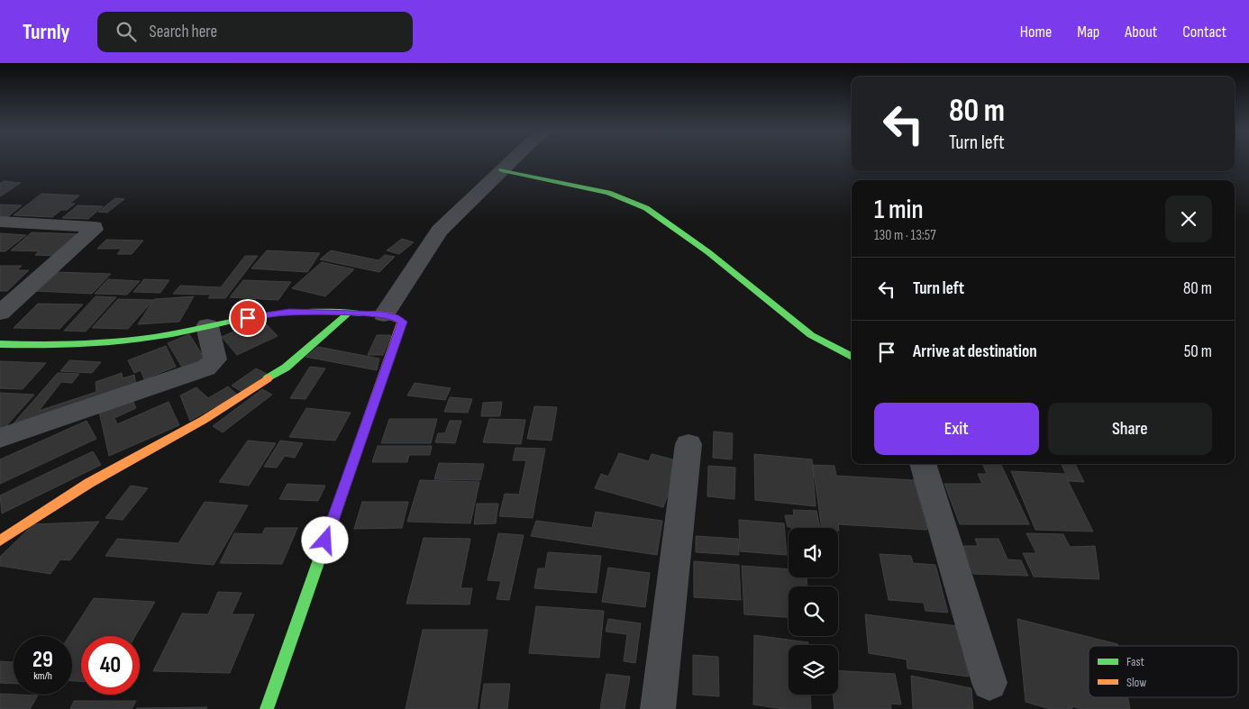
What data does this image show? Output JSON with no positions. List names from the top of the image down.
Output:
{
  "legend": ["Fast", "Slow"],
  "page": {
    "header": "Turnly",
    "search": "Search here",
    "nav": [
      "Home",
      "Map",
      "About",
      "Contact"
    ],
    "turn": ["80 m", "Turn left"],
    "heading": ["1 min", "130 m · 13:57"],
    "list": [
      {
        "name": "Turn left",
        "value": "80 m"
      },
      {
        "name": "Arrive at destination",
        "value": "50 m"
      }
    ],
    "buttons": ["Exit", "Share"],
    "speed": "29 km/h",
    "limit": "40"
  }
}
